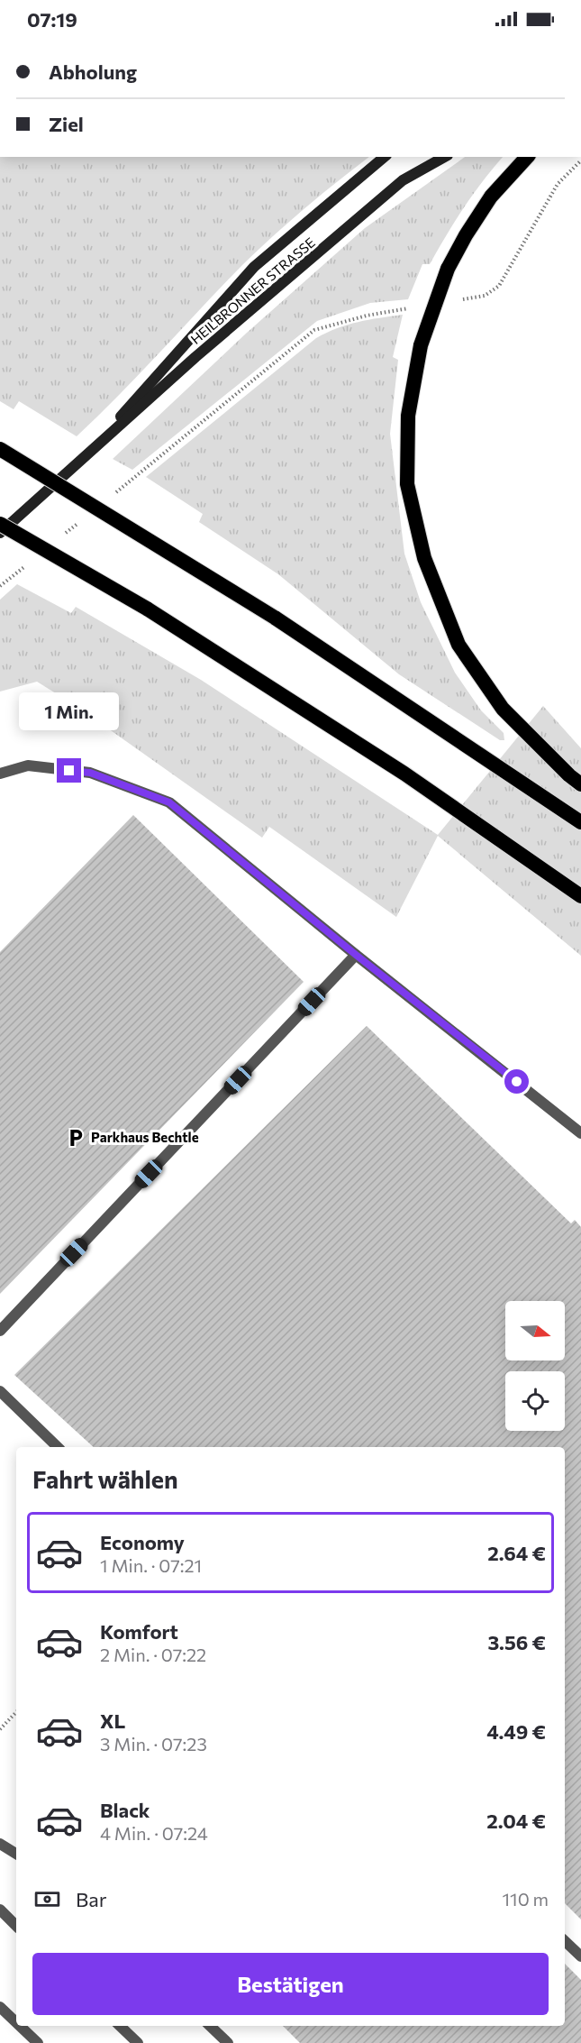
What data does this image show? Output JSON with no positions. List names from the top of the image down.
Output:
{
  "streets": {
    "main road": ["HEILBRONNER STRASSE"]
  },
  "places": {
    "parking": ["Parkhaus Bechtle"]
  },
  "north": "right",
  "page": {
    "status": "07:19",
    "banner": ["Abholung", "Ziel"],
    "bubble": "1 Min.",
    "heading": "Fahrt wählen",
    "list": [
      {
        "name": "Economy",
        "note": "1 Min. · 07:21",
        "value": "2.64 €"
      },
      {
        "name": "Komfort",
        "note": "2 Min. · 07:22",
        "value": "3.56 €"
      },
      {
        "name": "XL",
        "note": "3 Min. · 07:23",
        "value": "4.49 €"
      },
      {
        "name": "Black",
        "note": "4 Min. · 07:24",
        "value": "2.04 €"
      }
    ],
    "pay": ["Bar", "110 m"],
    "buttons": "Bestätigen"
  }
}
